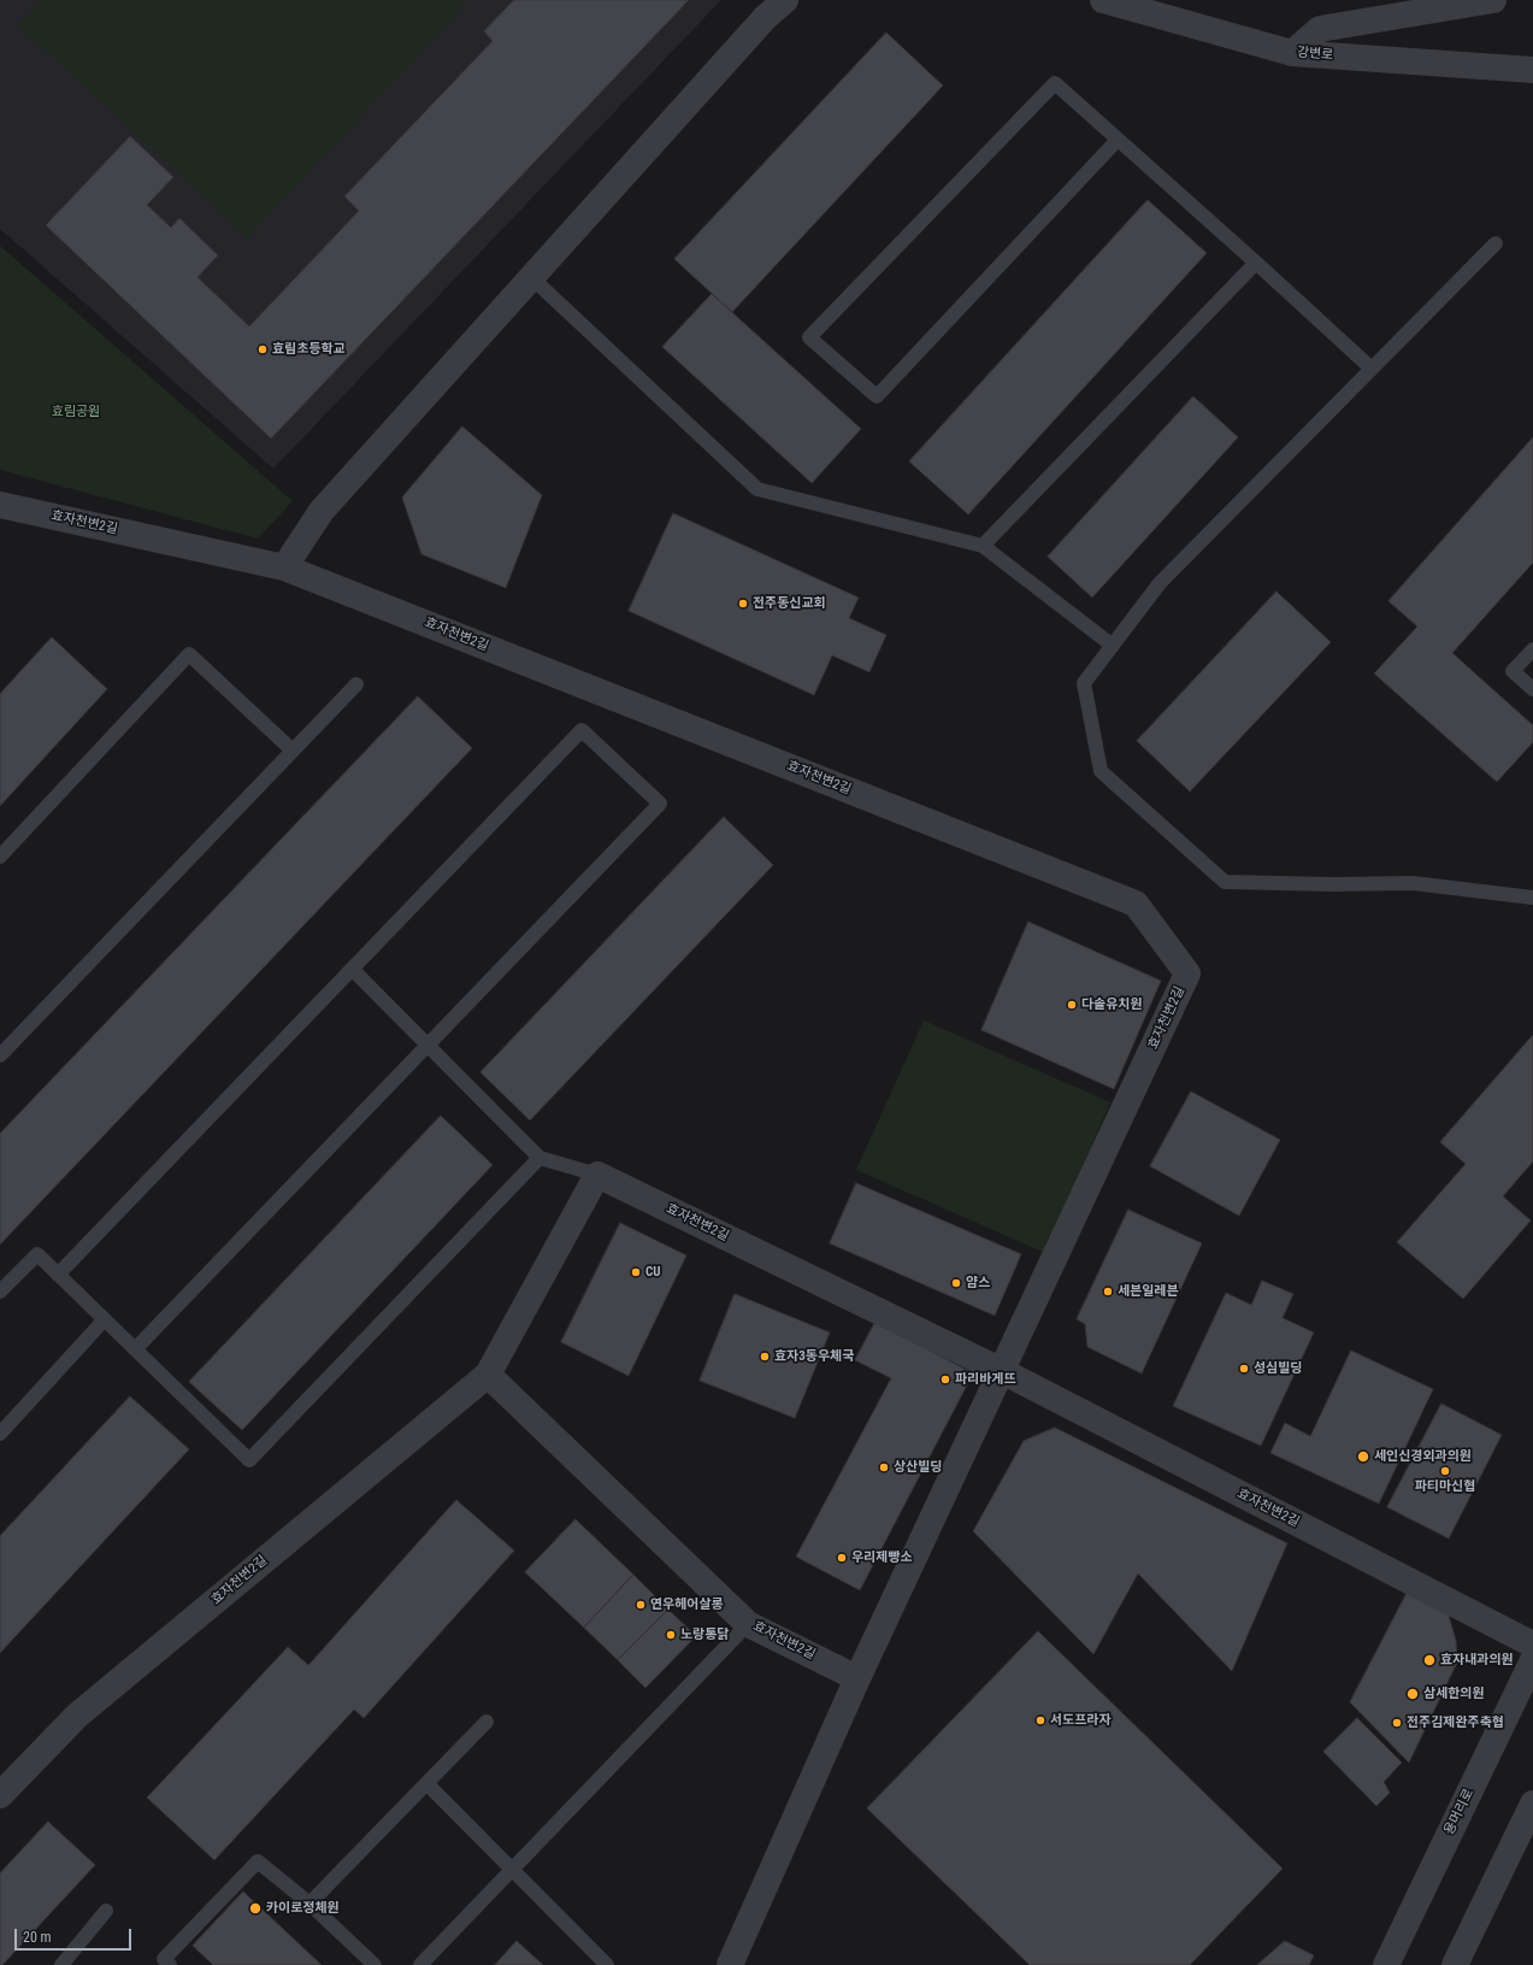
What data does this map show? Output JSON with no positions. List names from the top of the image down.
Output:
{
  "streets": {
    "street": ["강변로", "효자천변2길", "용머리로"]
  },
  "parks": ["효림공원"],
  "places": [
    "효림초등학교",
    "전주동신교회",
    "다솔유치원",
    "CU",
    "얌스",
    "세븐일레븐",
    "효자3동우체국",
    "성심빌딩",
    "파리바게뜨",
    "세인신경외과의원",
    "상산빌딩",
    "파티마신협",
    "우리제빵소",
    "연우헤어살롱",
    "노랑통닭",
    "효자내과의원",
    "삼세한의원",
    "서도프라자",
    "전주김제완주축협",
    "카이로정체원"
  ],
  "scale_bar": "20 m"
}
